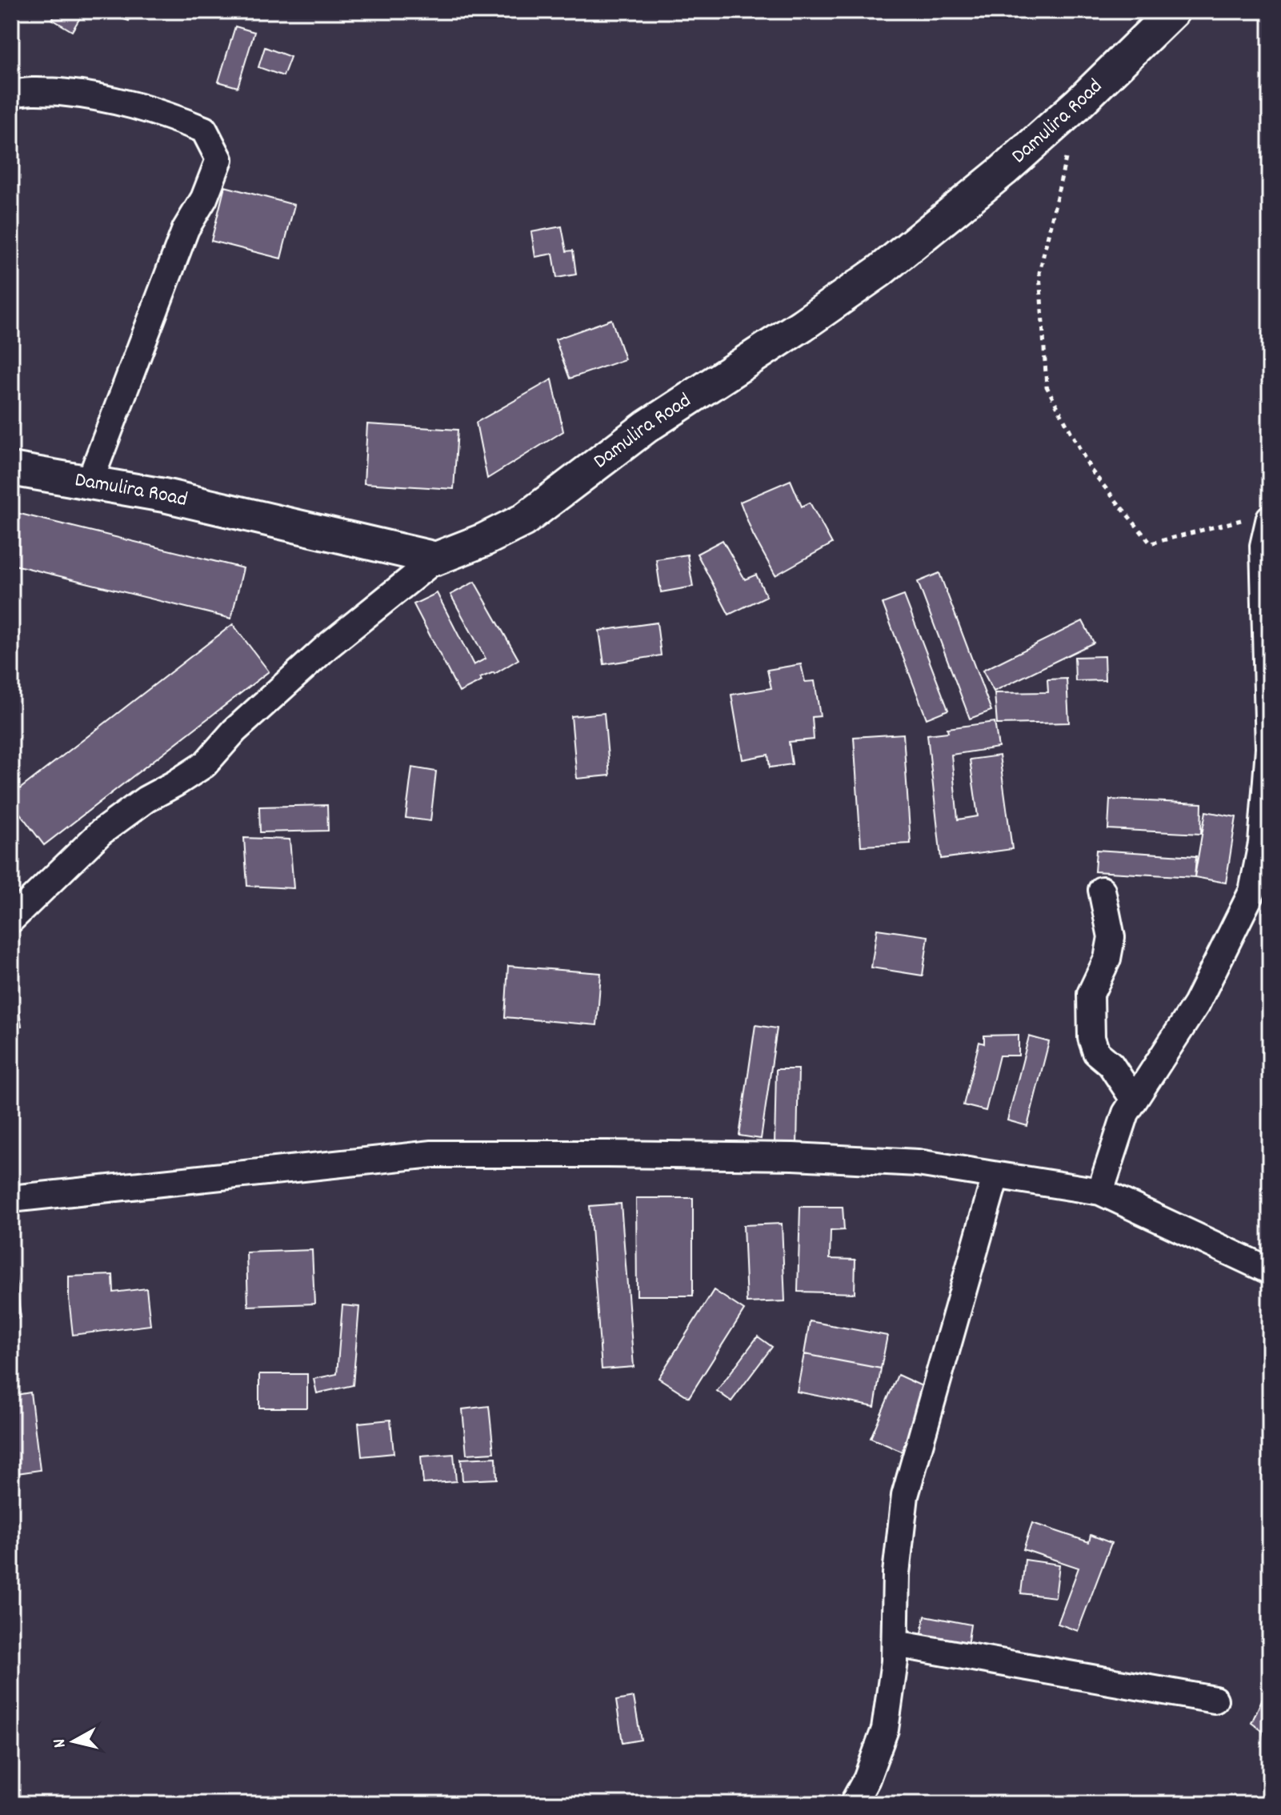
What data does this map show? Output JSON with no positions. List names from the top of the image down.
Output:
{
  "streets": {
    "street": ["Damulira Road"]
  },
  "north": "left"
}
